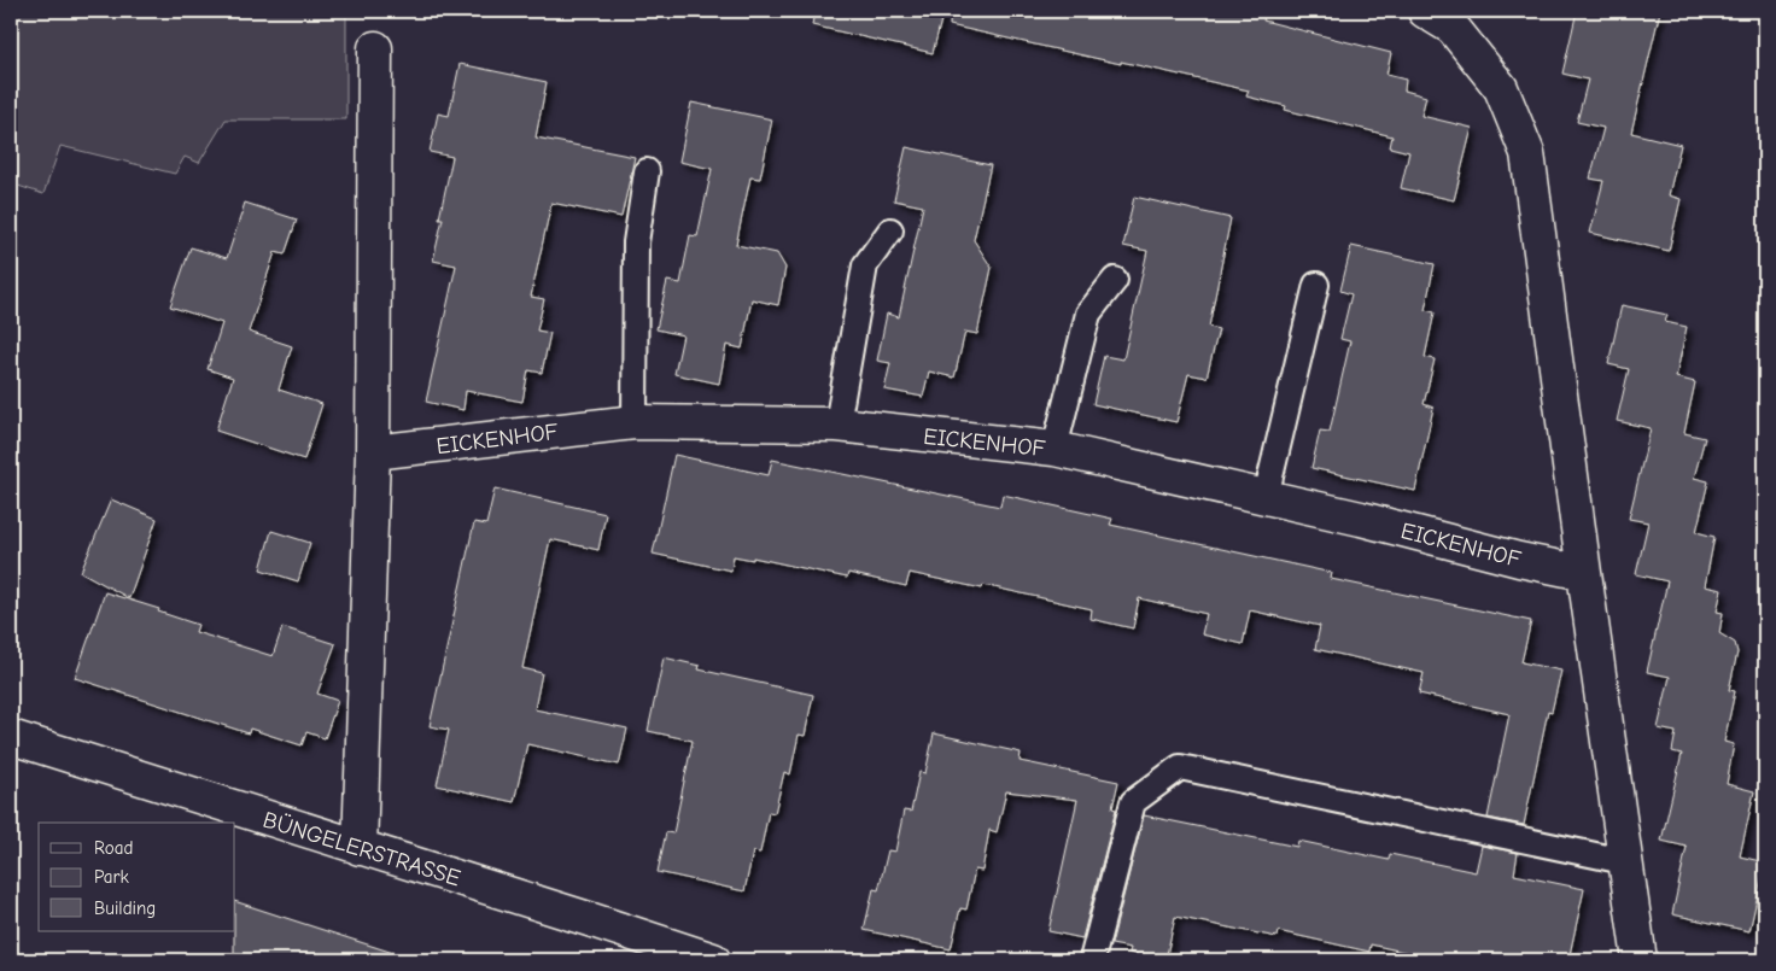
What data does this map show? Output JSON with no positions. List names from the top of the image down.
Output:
{
  "streets": {
    "street": ["EICKENHOF", "BÜNGELERSTRASSE"]
  },
  "legend": ["Road", "Park", "Building"]
}
